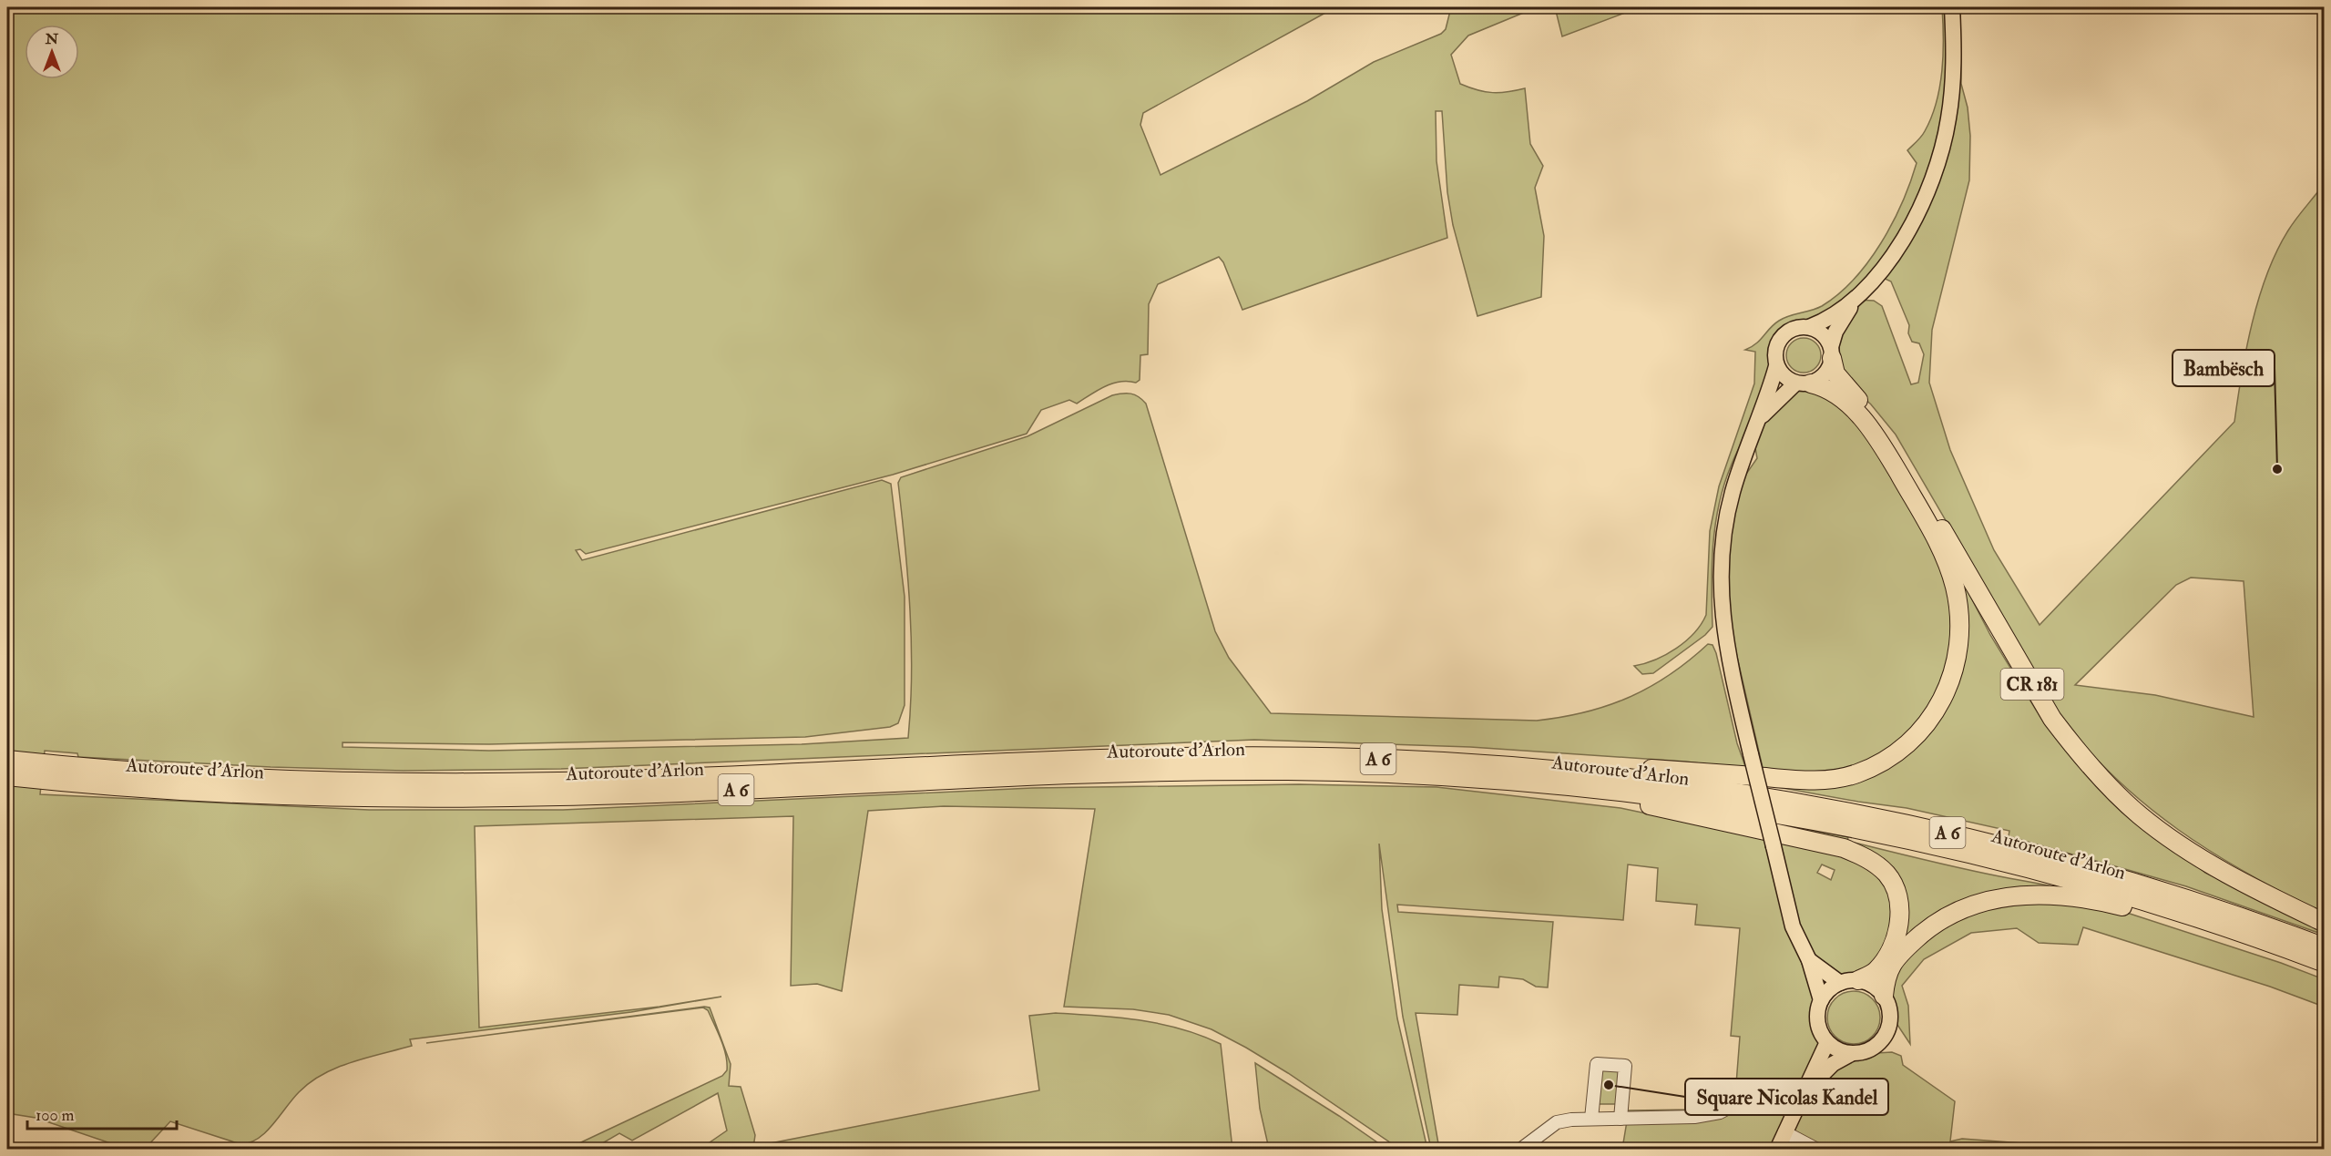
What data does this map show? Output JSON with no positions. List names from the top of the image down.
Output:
{
  "streets": {
    "highway": ["CR 181", "Autoroute d'Arlon", "A 6"]
  },
  "crossings": [
    ["CR 181", "A 6"],
    ["Autoroute d'Arlon", "A 6"]
  ],
  "places": ["Bambësch", "Square Nicolas Kandel"],
  "scale_bar": "100 m",
  "north": "top"
}
